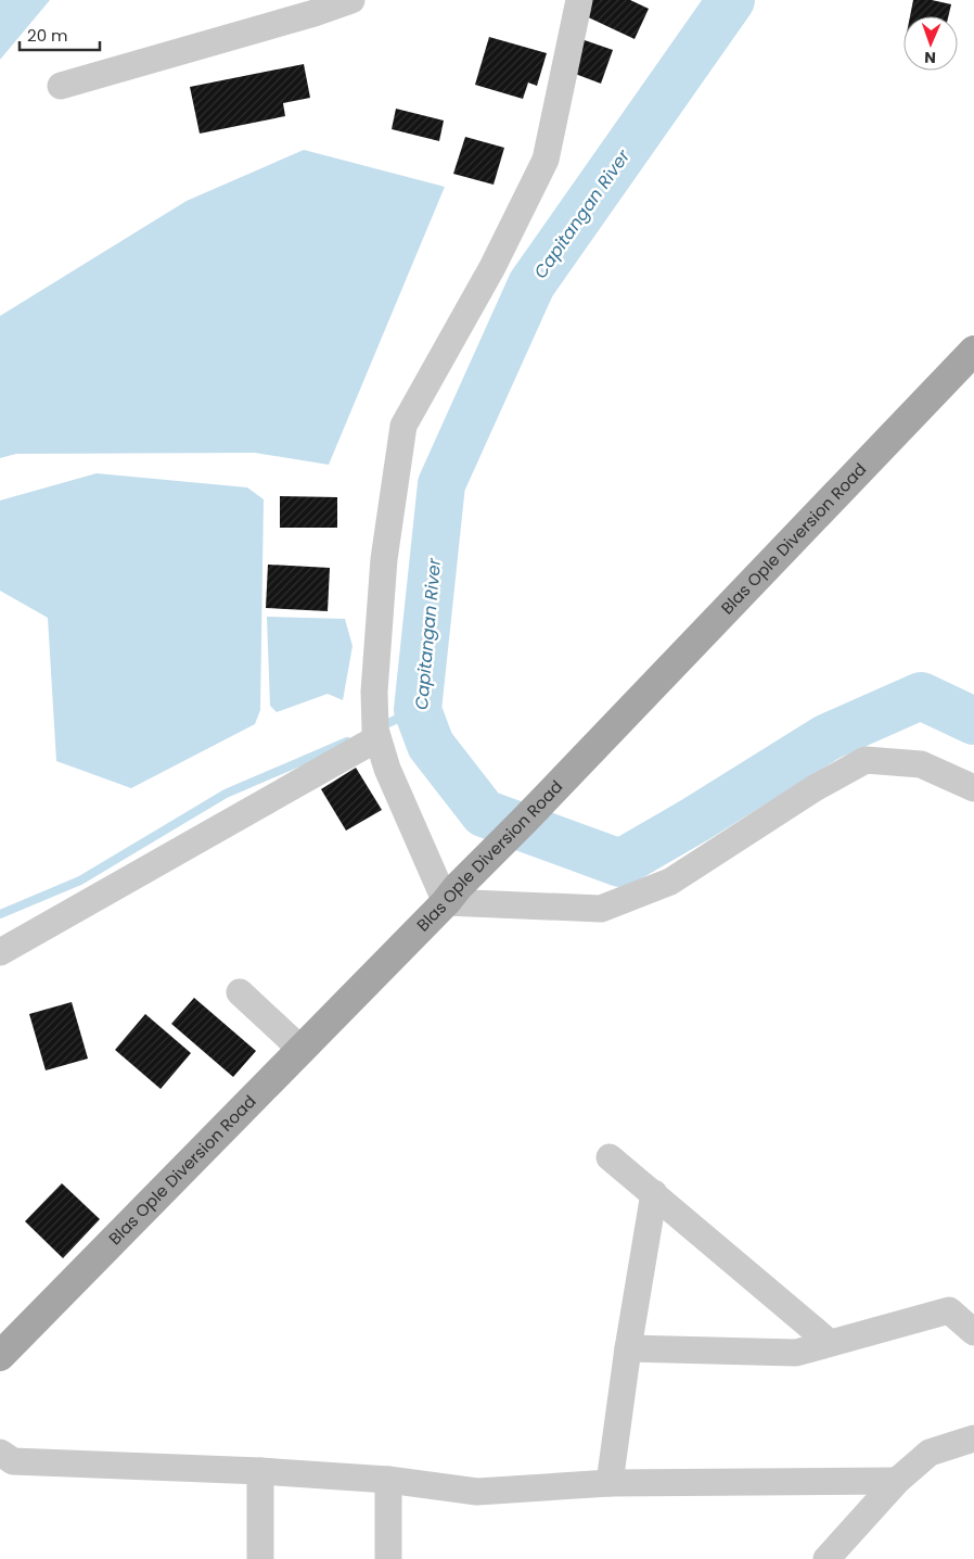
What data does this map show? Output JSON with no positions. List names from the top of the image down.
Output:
{
  "streets": {
    "main road": ["Blas Ople Diversion Road"]
  },
  "water": ["Capitangan River"],
  "scale_bar": "20 m",
  "north": "bottom"
}
